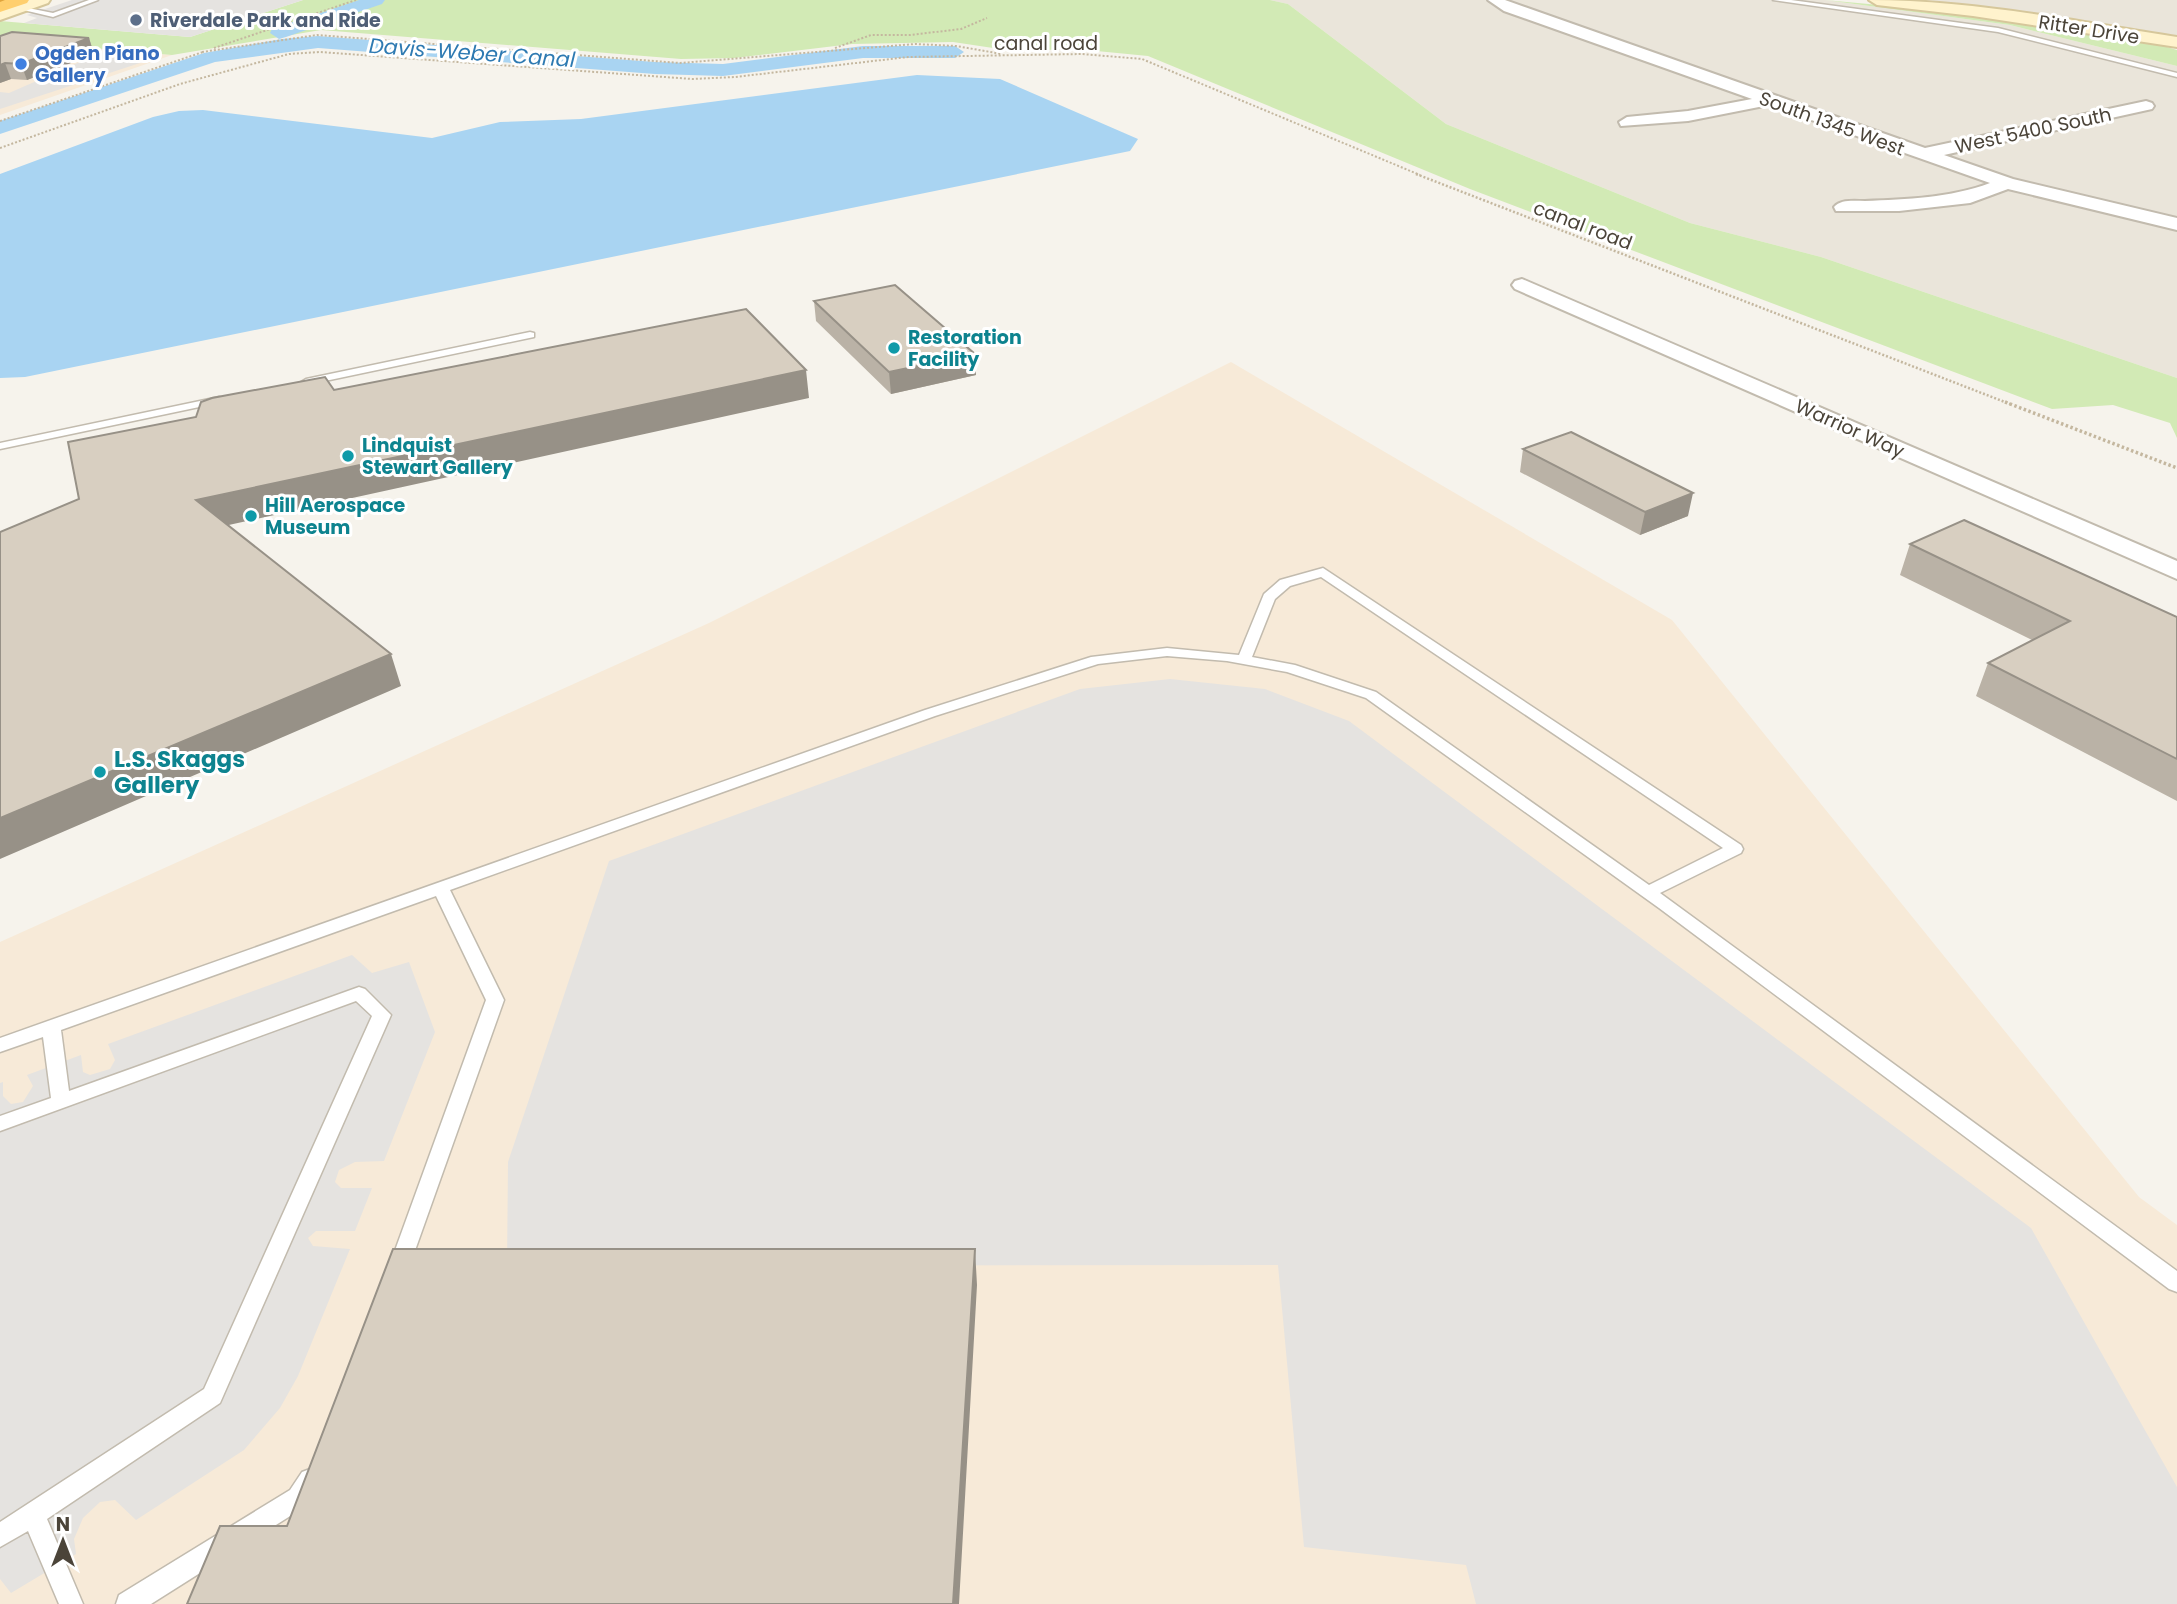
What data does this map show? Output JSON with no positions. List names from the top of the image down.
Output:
{
  "streets": {
    "street": [
      "Ritter Drive",
      "South 1345 West",
      "West 5400 South",
      "Warrior Way"
    ],
    "path": ["canal road"]
  },
  "crossings": [
    ["South 1345 West", "West 5400 South"]
  ],
  "water": ["Davis-Weber Canal"],
  "places": [
    "Riverdale Park and Ride",
    "Ogden Piano Gallery",
    "Restoration Facility",
    "Lindquist Stewart Gallery",
    "Hill Aerospace Museum",
    "L.S. Skaggs Gallery"
  ],
  "north": "top"
}
